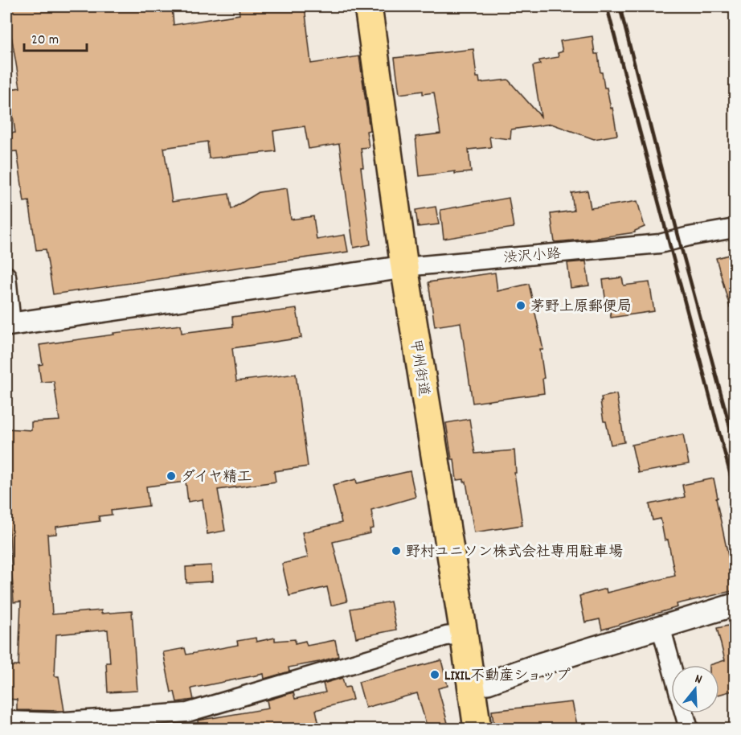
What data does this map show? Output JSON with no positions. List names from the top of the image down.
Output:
{
  "streets": {
    "highway": ["甲州街道"],
    "street": ["渋沢小路"]
  },
  "crossings": [
    ["渋沢小路", "甲州街道"]
  ],
  "places": [
    "茅野上原郵便局",
    "ダイヤ精工",
    "野村ユニソン株式会社専用駐車場",
    "LIXIL不動産ショップ"
  ],
  "scale_bar": "20 m",
  "north": "top"
}
